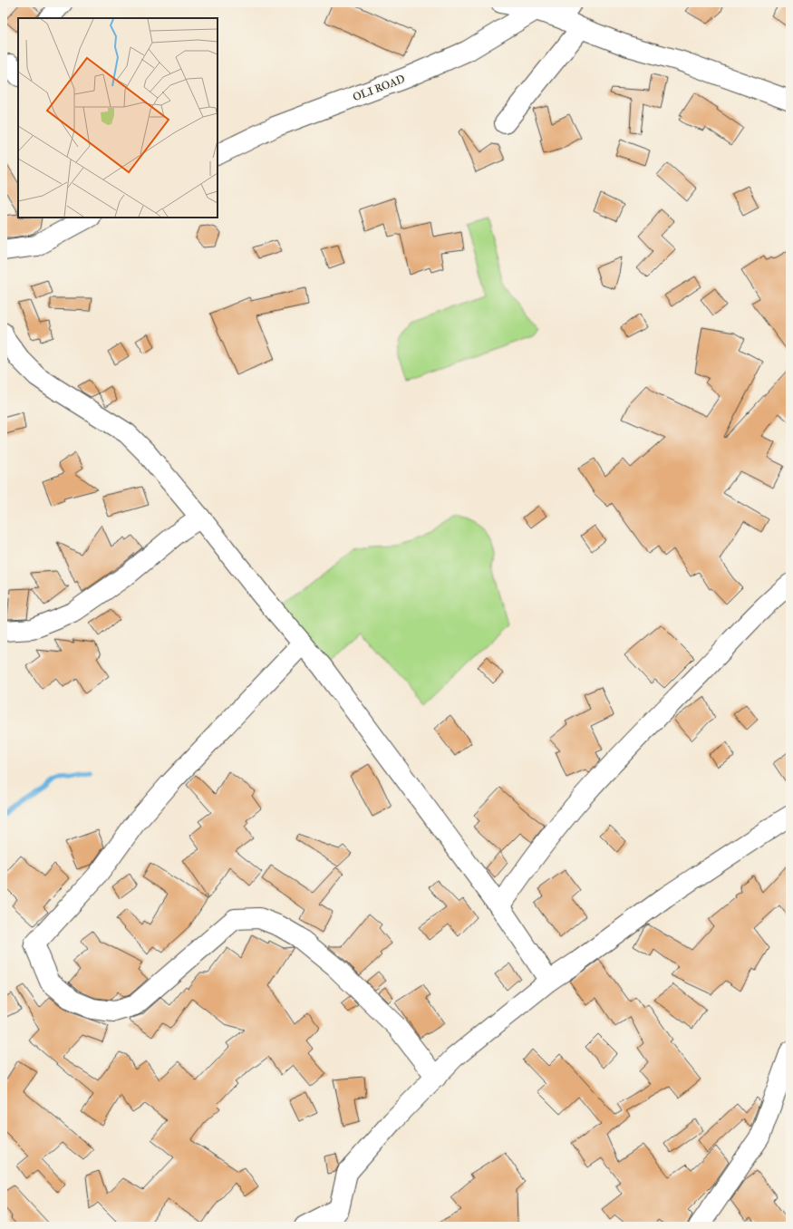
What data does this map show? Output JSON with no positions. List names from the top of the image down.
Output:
{
  "streets": {
    "street": ["OLI ROAD"]
  }
}
